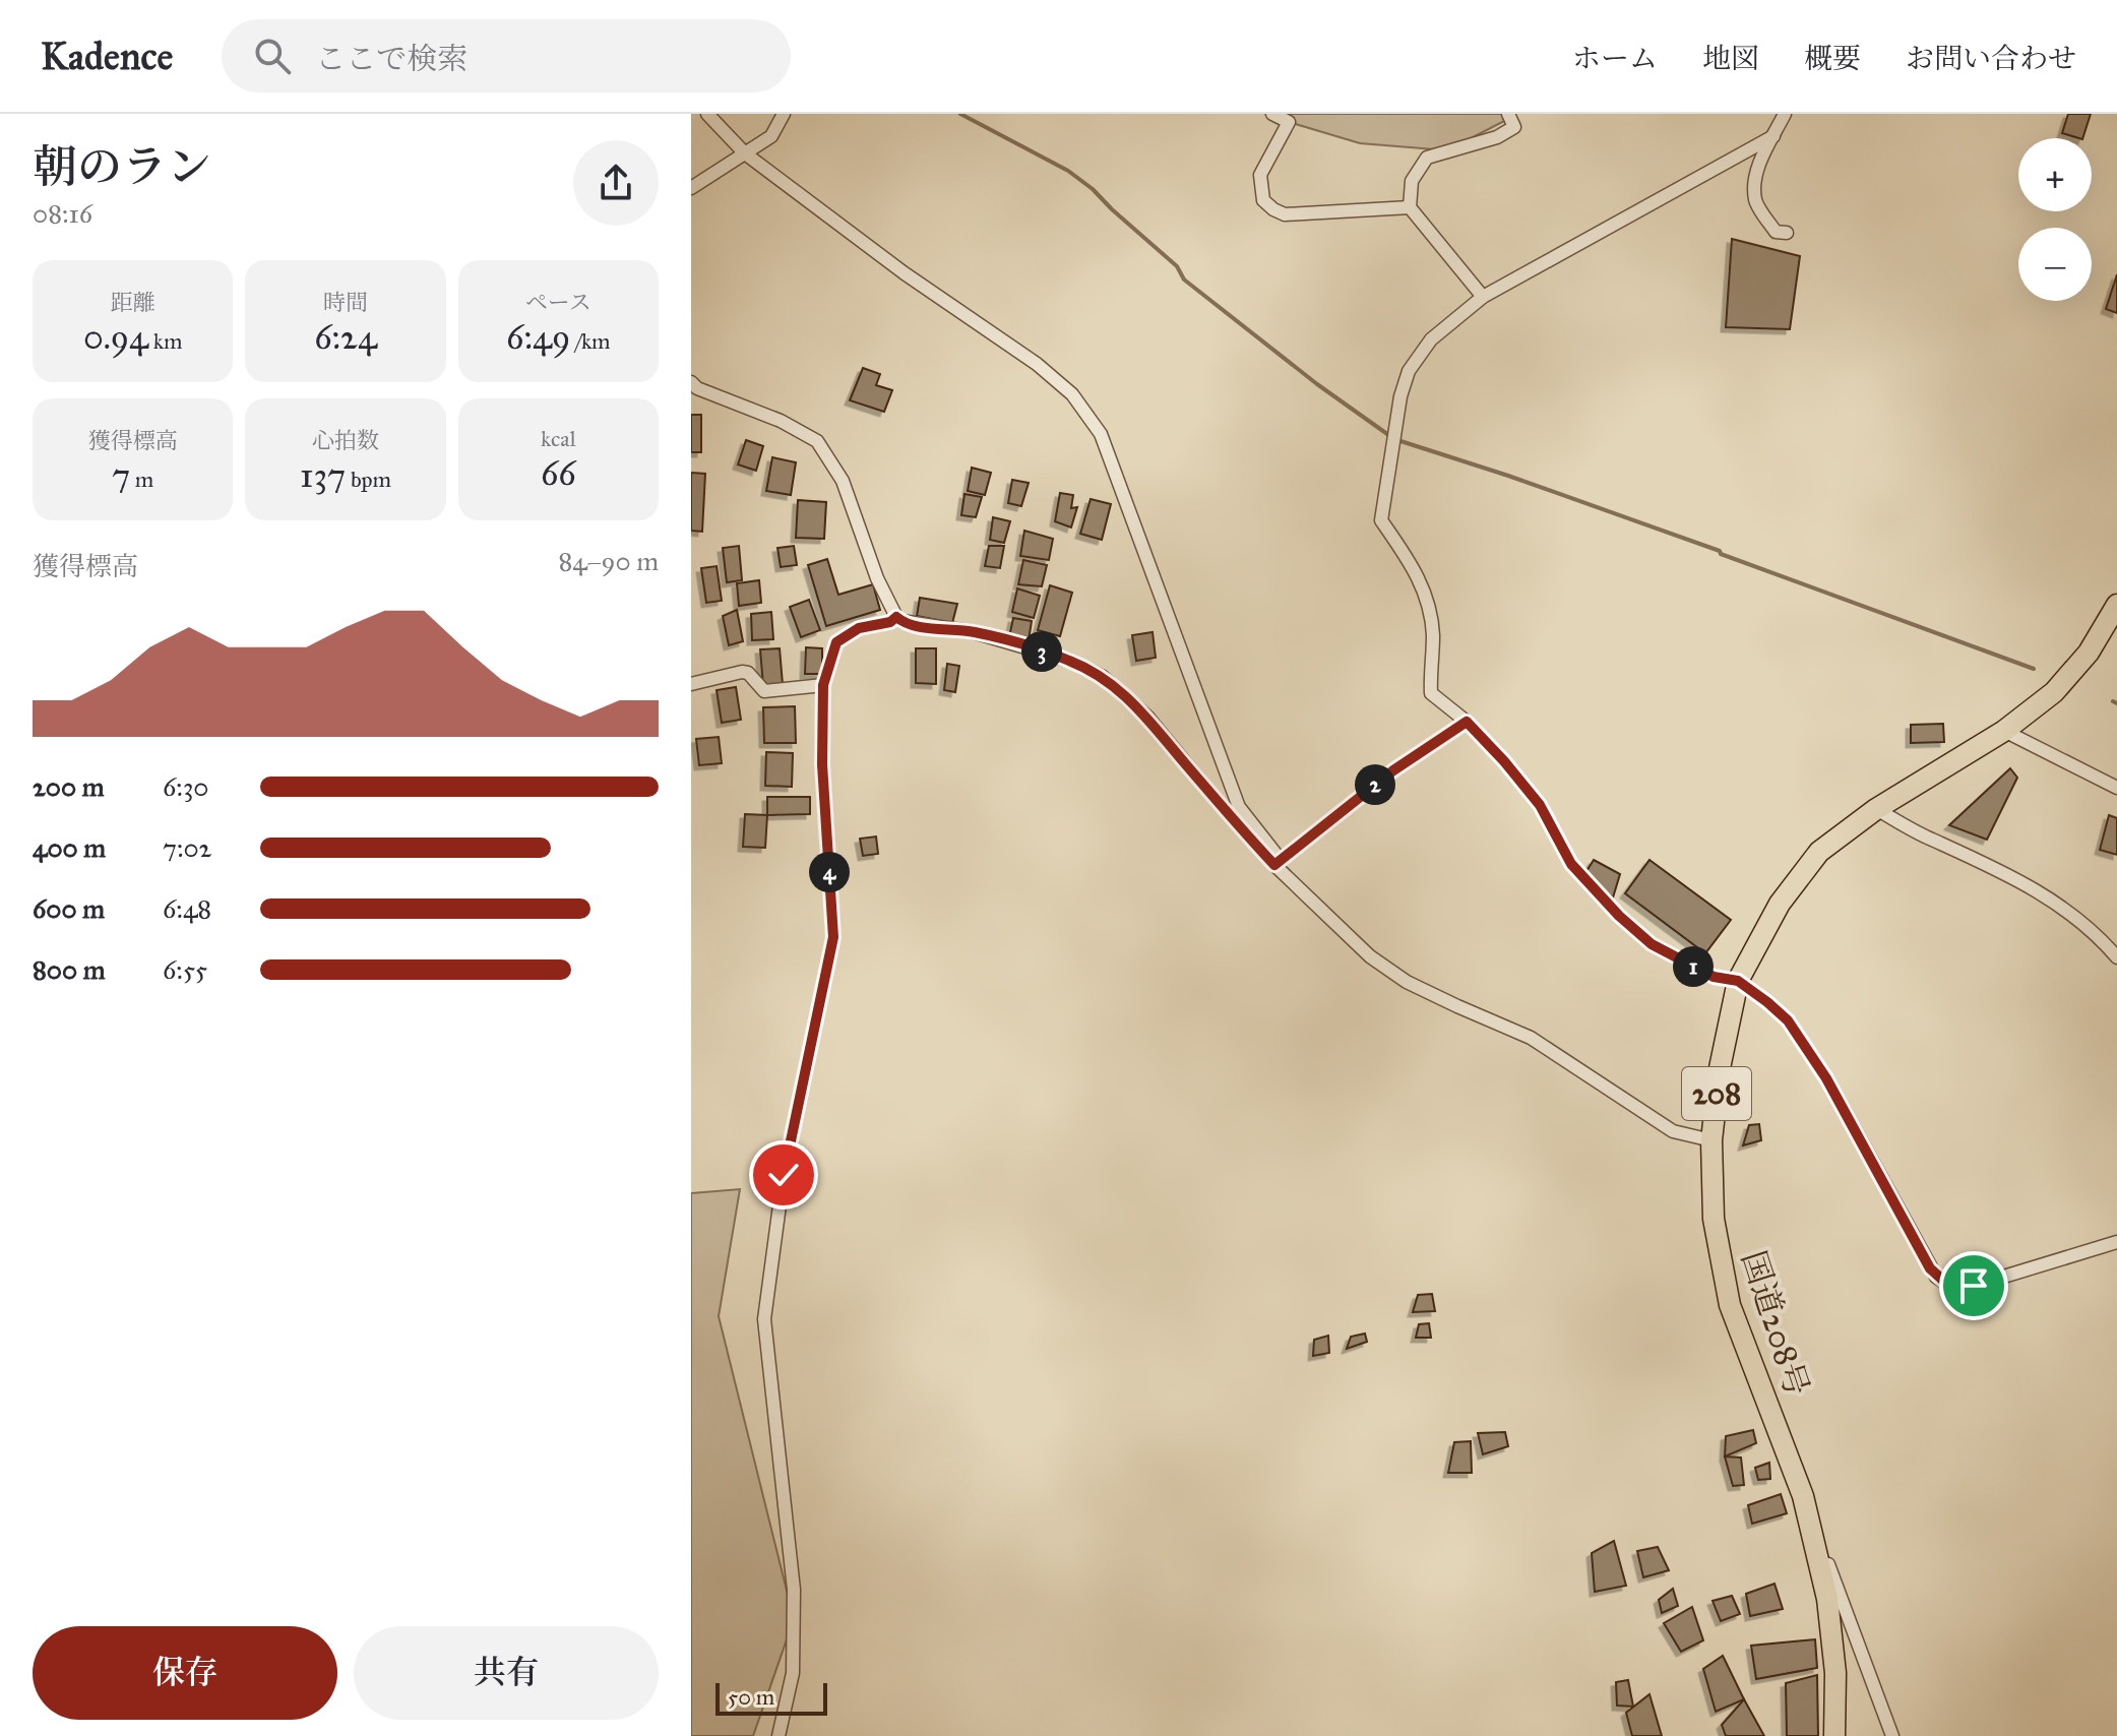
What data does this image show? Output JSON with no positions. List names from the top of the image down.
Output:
{
  "streets": {
    "highway": ["208", "国道208号"]
  },
  "scale_bar": "50 m",
  "page": {
    "header": "Kadence",
    "search": "ここで検索",
    "nav": [
      "ホーム",
      "地図",
      "概要",
      "お問い合わせ"
    ],
    "heading": ["朝のラン", "08:16"],
    "map_buttons": ["+", "−"],
    "stats": [
      ["距離", "0.94 km"],
      ["時間", "6:24"],
      ["ペース", "6:49 /km"],
      ["獲得標高", "7 m"],
      ["心拍数", "137 bpm"],
      ["kcal", "66"]
    ],
    "chart": ["獲得標高", "84–90 m"],
    "pins": [
      "3",
      "2",
      "4",
      "1"
    ],
    "list": [
      {
        "name": "200 m",
        "note": "6:30"
      },
      {
        "name": "400 m",
        "note": "7:02"
      },
      {
        "name": "600 m",
        "note": "6:48"
      },
      {
        "name": "800 m",
        "note": "6:55"
      }
    ],
    "buttons": ["保存", "共有"],
    "scale": "50 m"
  }
}
